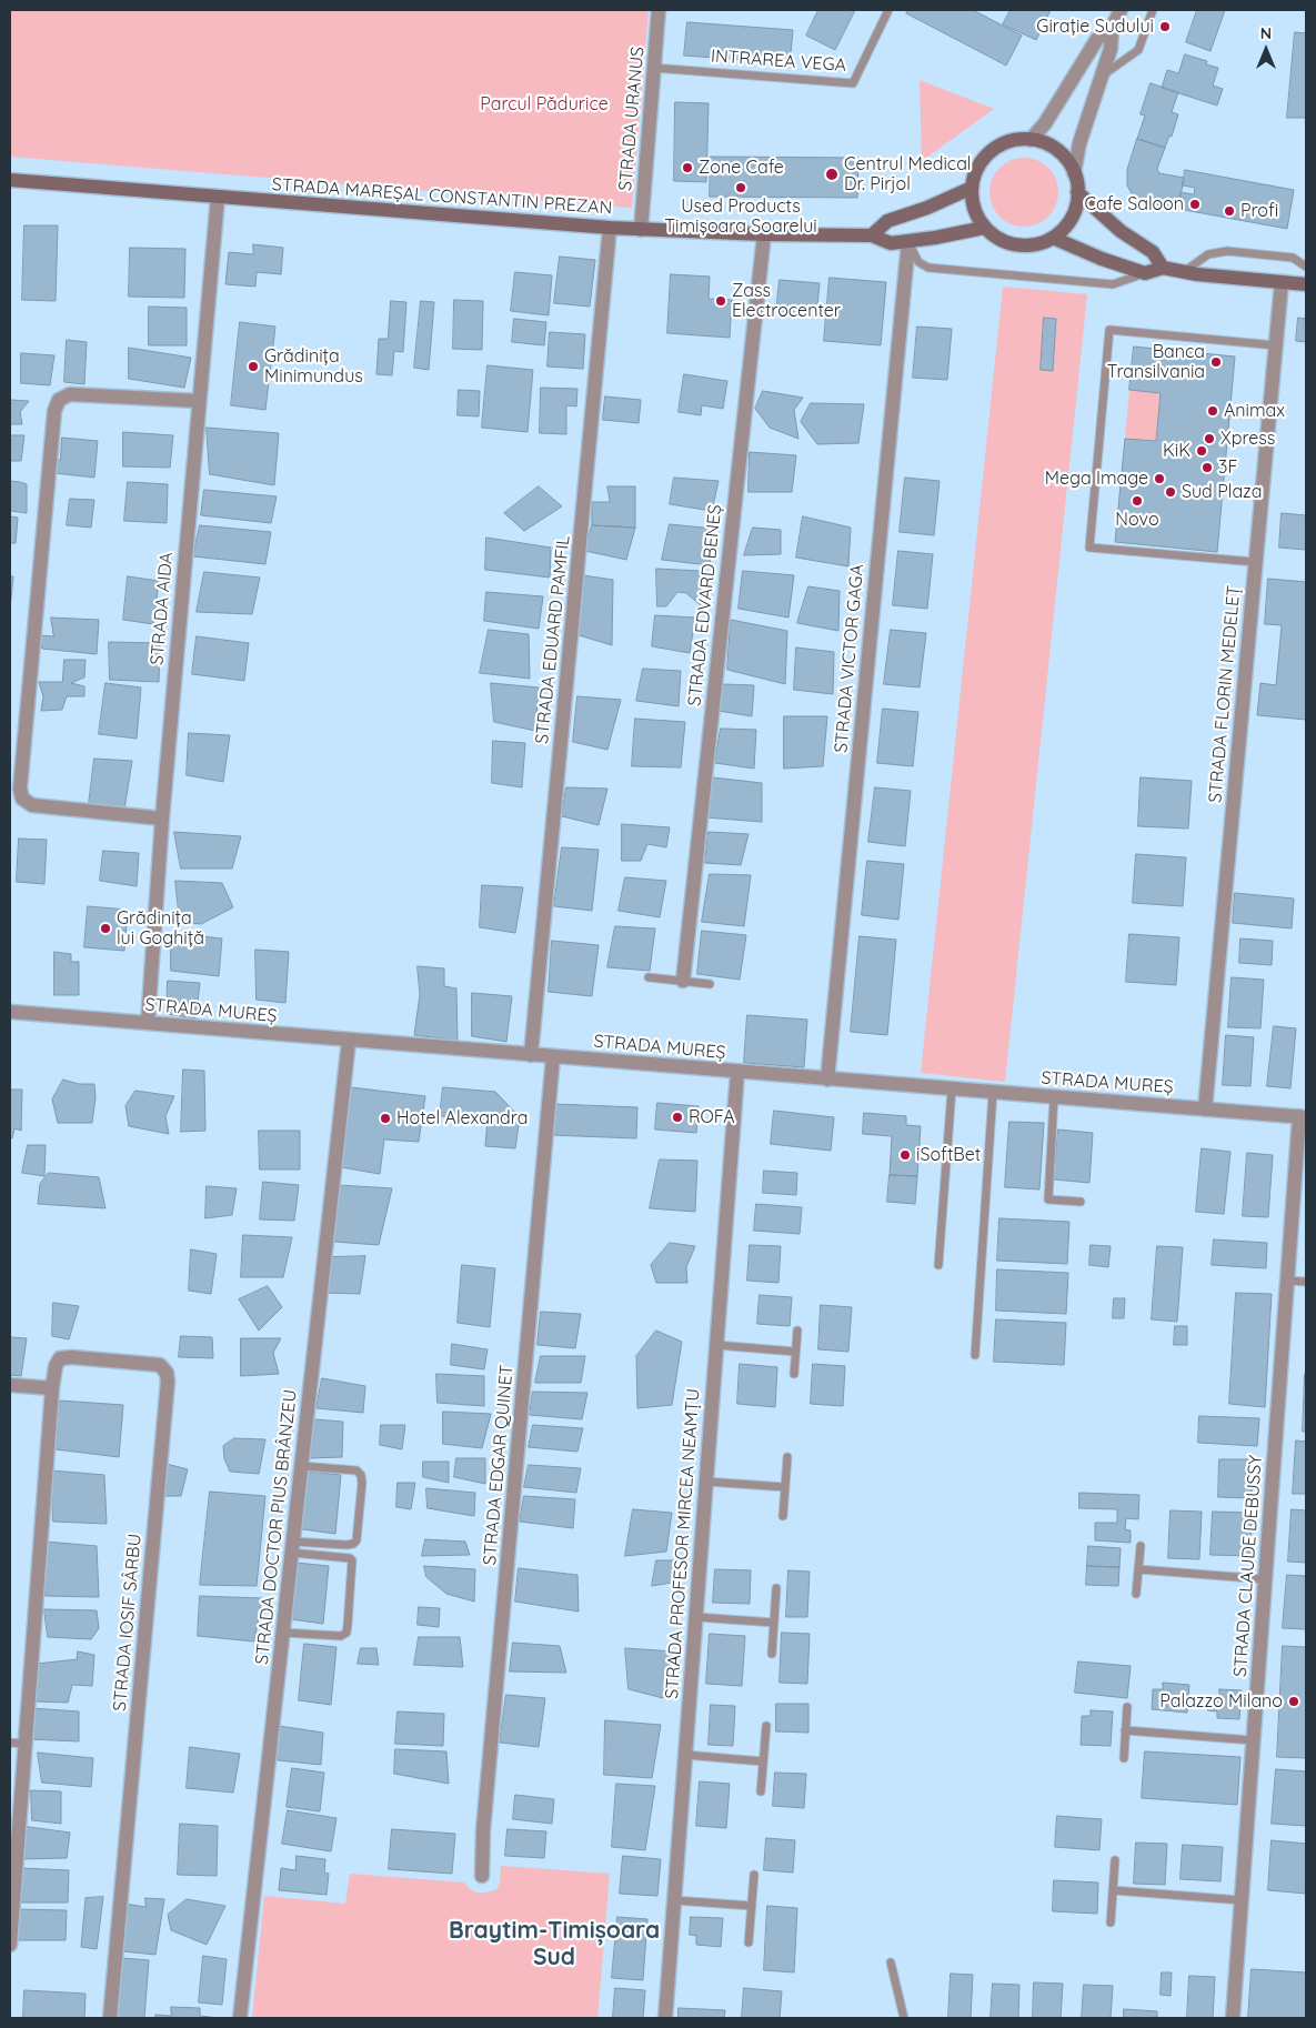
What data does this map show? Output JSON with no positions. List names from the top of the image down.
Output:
{
  "streets": {
    "main road": ["STRADA MAREȘAL CONSTANTIN PREZAN"],
    "street": [
      "STRADA URANUS",
      "STRADA EDVARD BENEȘ",
      "STRADA AIDA",
      "STRADA EDUARD PAMFIL",
      "STRADA VICTOR GAGA",
      "STRADA FLORIN MEDELEȚ",
      "STRADA MUREȘ",
      "STRADA EDGAR QUINET",
      "STRADA DOCTOR PIUS BRÂNZEU",
      "STRADA PROFESOR MIRCEA NEAMȚU",
      "STRADA CLAUDE DEBUSSY",
      "STRADA IOSIF SÂRBU"
    ],
    "lane": ["INTRAREA VEGA"]
  },
  "crossings": [
    ["INTRAREA VEGA", "STRADA URANUS"],
    ["STRADA URANUS", "STRADA MAREȘAL CONSTANTIN PREZAN"],
    ["STRADA MAREȘAL CONSTANTIN PREZAN", "STRADA EDVARD BENEȘ"],
    ["STRADA MAREȘAL CONSTANTIN PREZAN", "STRADA AIDA"],
    ["STRADA MAREȘAL CONSTANTIN PREZAN", "STRADA EDUARD PAMFIL"],
    ["STRADA MAREȘAL CONSTANTIN PREZAN", "STRADA VICTOR GAGA"],
    ["STRADA AIDA", "STRADA MUREȘ"],
    ["STRADA EDUARD PAMFIL", "STRADA MUREȘ"],
    ["STRADA VICTOR GAGA", "STRADA MUREȘ"],
    ["STRADA FLORIN MEDELEȚ", "STRADA MUREȘ"],
    ["STRADA MUREȘ", "STRADA EDGAR QUINET"],
    ["STRADA MUREȘ", "STRADA DOCTOR PIUS BRÂNZEU"],
    ["STRADA MUREȘ", "STRADA PROFESOR MIRCEA NEAMȚU"],
    ["STRADA MUREȘ", "STRADA CLAUDE DEBUSSY"]
  ],
  "districts": ["Braytim-Timișoara Sud"],
  "parks": ["Parcul Pădurice"],
  "places": [
    "Girație Sudului",
    "Zone Cafe",
    "Centrul Medical Dr. Pirjol",
    "Used Products Timișoara Soarelui",
    "Cafe Saloon",
    "Profi",
    "Zass Electrocenter",
    "Banca Transilvania",
    "Grădinița Minimundus",
    "Animax",
    "Xpress",
    "KiK",
    "3F",
    "Mega Image",
    "Sud Plaza",
    "Novo",
    "Grădinița lui Goghiță",
    "ROFA",
    "Hotel Alexandra",
    "iSoftBet",
    "Palazzo Milano"
  ],
  "north": "top"
}
